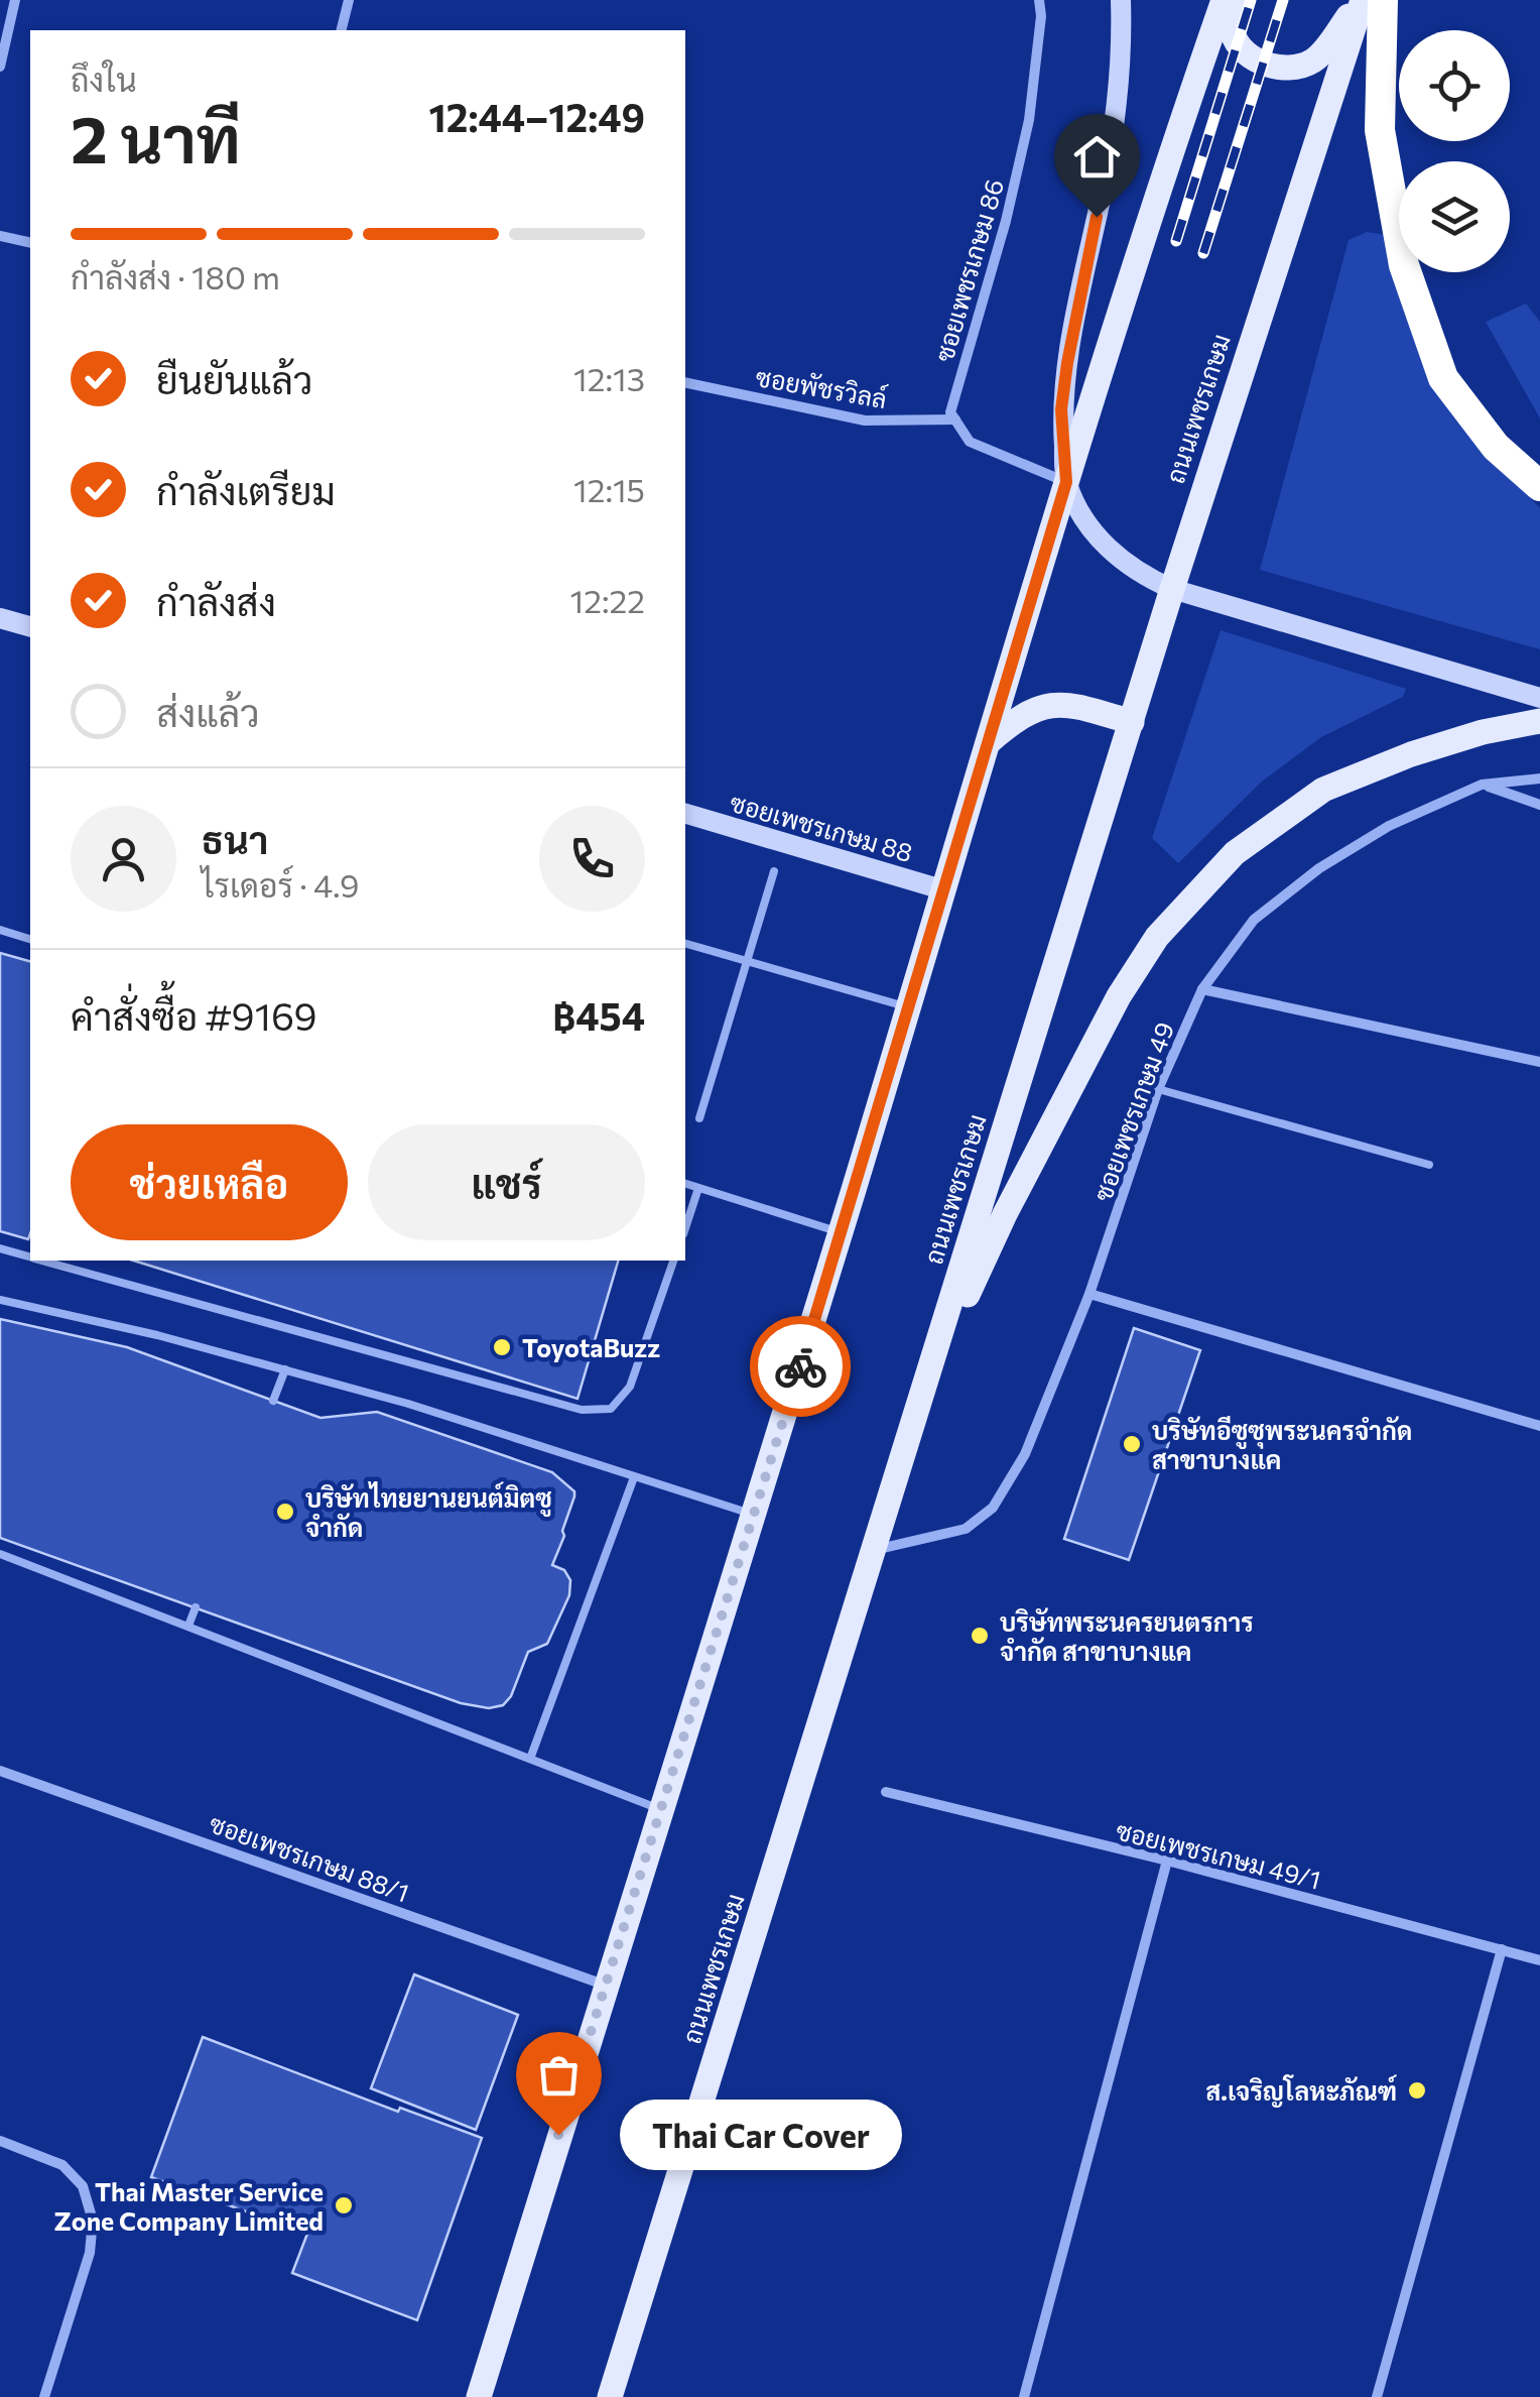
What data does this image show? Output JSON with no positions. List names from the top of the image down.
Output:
{
  "streets": {
    "main road": ["ถนนเพชรเกษม", "ซอยเพชรเกษม 88"],
    "street": [
      "ซอยเพชรเกษม 86",
      "ซอยพัชรวิลล์",
      "ซอยเพชรเกษม 49",
      "ซอยเพชรเกษม 49/1",
      "ซอยเพชรเกษม 88/1"
    ]
  },
  "crossings": [
    ["ซอยเพชรเกษม 86", "ซอยพัชรวิลล์"],
    ["ถนนเพชรเกษม", "ซอยเพชรเกษม 49"]
  ],
  "places": [
    "ToyotaBuzz",
    "บริษัทอีซูซุพระนครจำกัด สาขาบางแค",
    "บริษัทไทยยานยนต์มิตซู จำกัด",
    "บริษัทพระนครยนตรการ จำกัด สาขาบางแค",
    "ส.เจริญโลหะภัณฑ์",
    "Thai Car Cover",
    "Thai Master Service Zone Company Limited"
  ],
  "page": {
    "heading": ["2 นาที", "ถึงใน", "12:44–12:49"],
    "panel": [
      "ธนา",
      "ไรเดอร์ · 4.9",
      "คำสั่งซื้อ #9169",
      "฿454"
    ],
    "bar": "กำลังส่ง · 180 m",
    "list": [
      ["ยืนยันแล้ว", "12:13"],
      ["กำลังเตรียม", "12:15"],
      ["กำลังส่ง", "12:22"],
      "ส่งแล้ว"
    ],
    "buttons": ["ช่วยเหลือ", "แชร์"],
    "bubble": "Thai Car Cover"
  }
}
